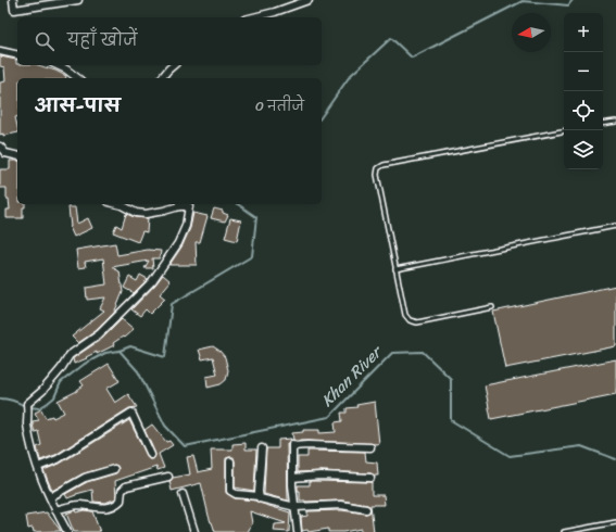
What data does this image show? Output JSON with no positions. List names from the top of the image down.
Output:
{
  "water": ["Khan River"],
  "north": "left",
  "page": {
    "map_buttons": ["+", "−"],
    "search": "यहाँ खोजें",
    "heading": ["आस-पास", "0 नतीजे"]
  }
}
